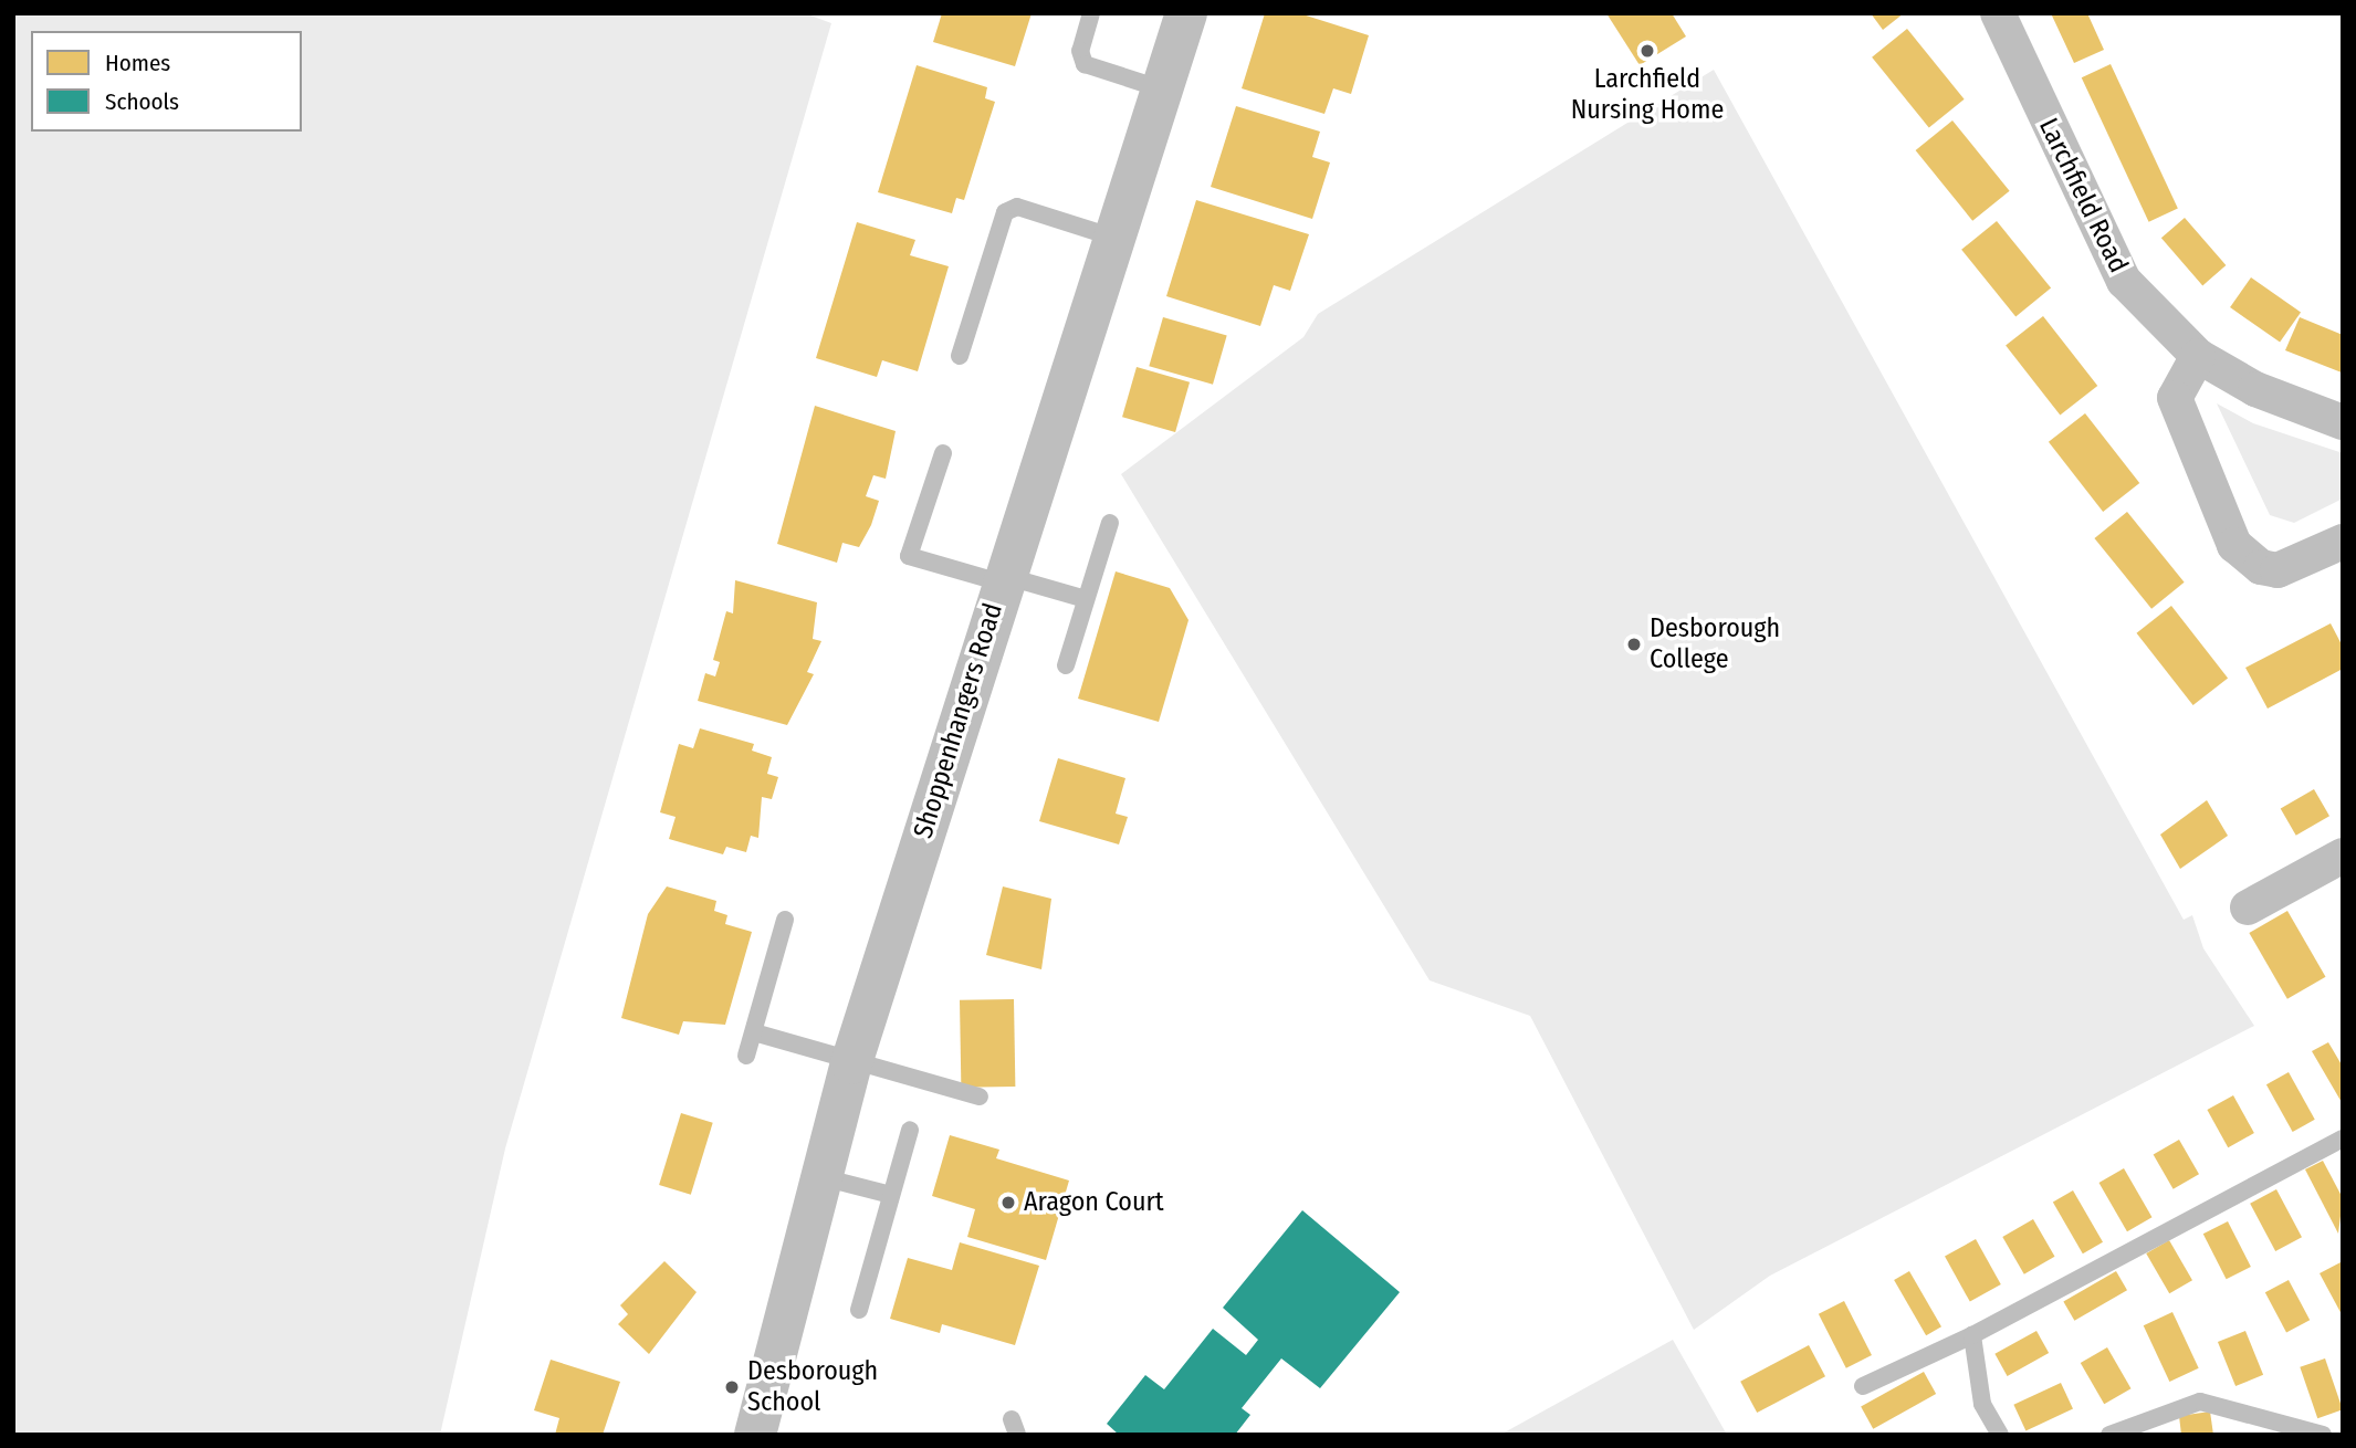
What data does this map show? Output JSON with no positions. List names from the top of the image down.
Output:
{
  "streets": {
    "street": ["Larchfield Road", "Shoppenhangers Road"]
  },
  "places": [
    "Larchfield Nursing Home",
    "Desborough College",
    "Aragon Court",
    "Desborough School"
  ],
  "legend": ["Homes", "Schools"]
}
